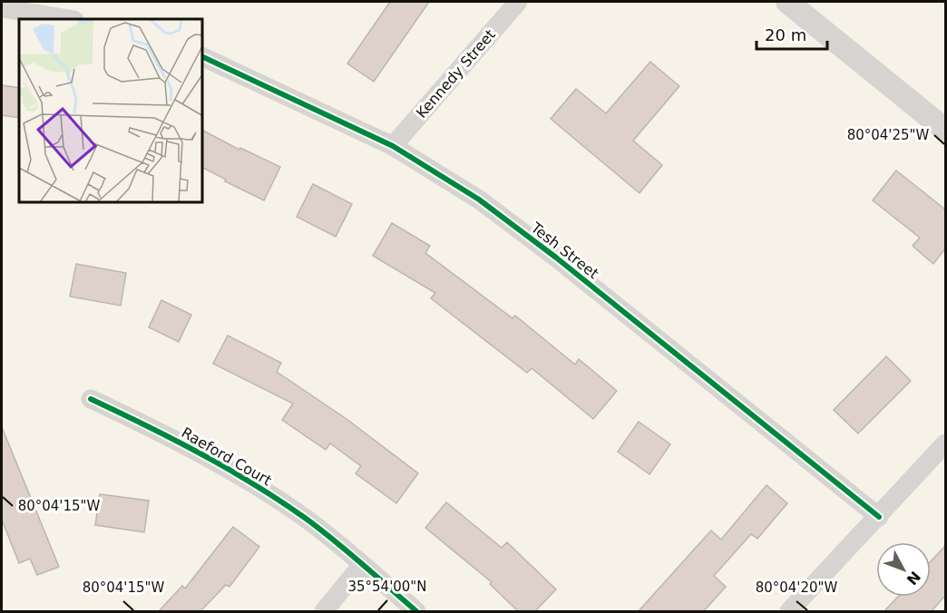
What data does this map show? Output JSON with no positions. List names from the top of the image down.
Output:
{
  "streets": {
    "street": ["Kennedy Street", "Tesh Street", "Raeford Court"]
  },
  "crossings": [
    ["Kennedy Street", "Tesh Street"]
  ],
  "scale_bar": "20 m",
  "north": "bottom right",
  "coordinates": [
    "80°04'25\"W",
    "80°04'15\"W",
    "35°54'00\"N",
    "80°04'20\"W"
  ]
}
